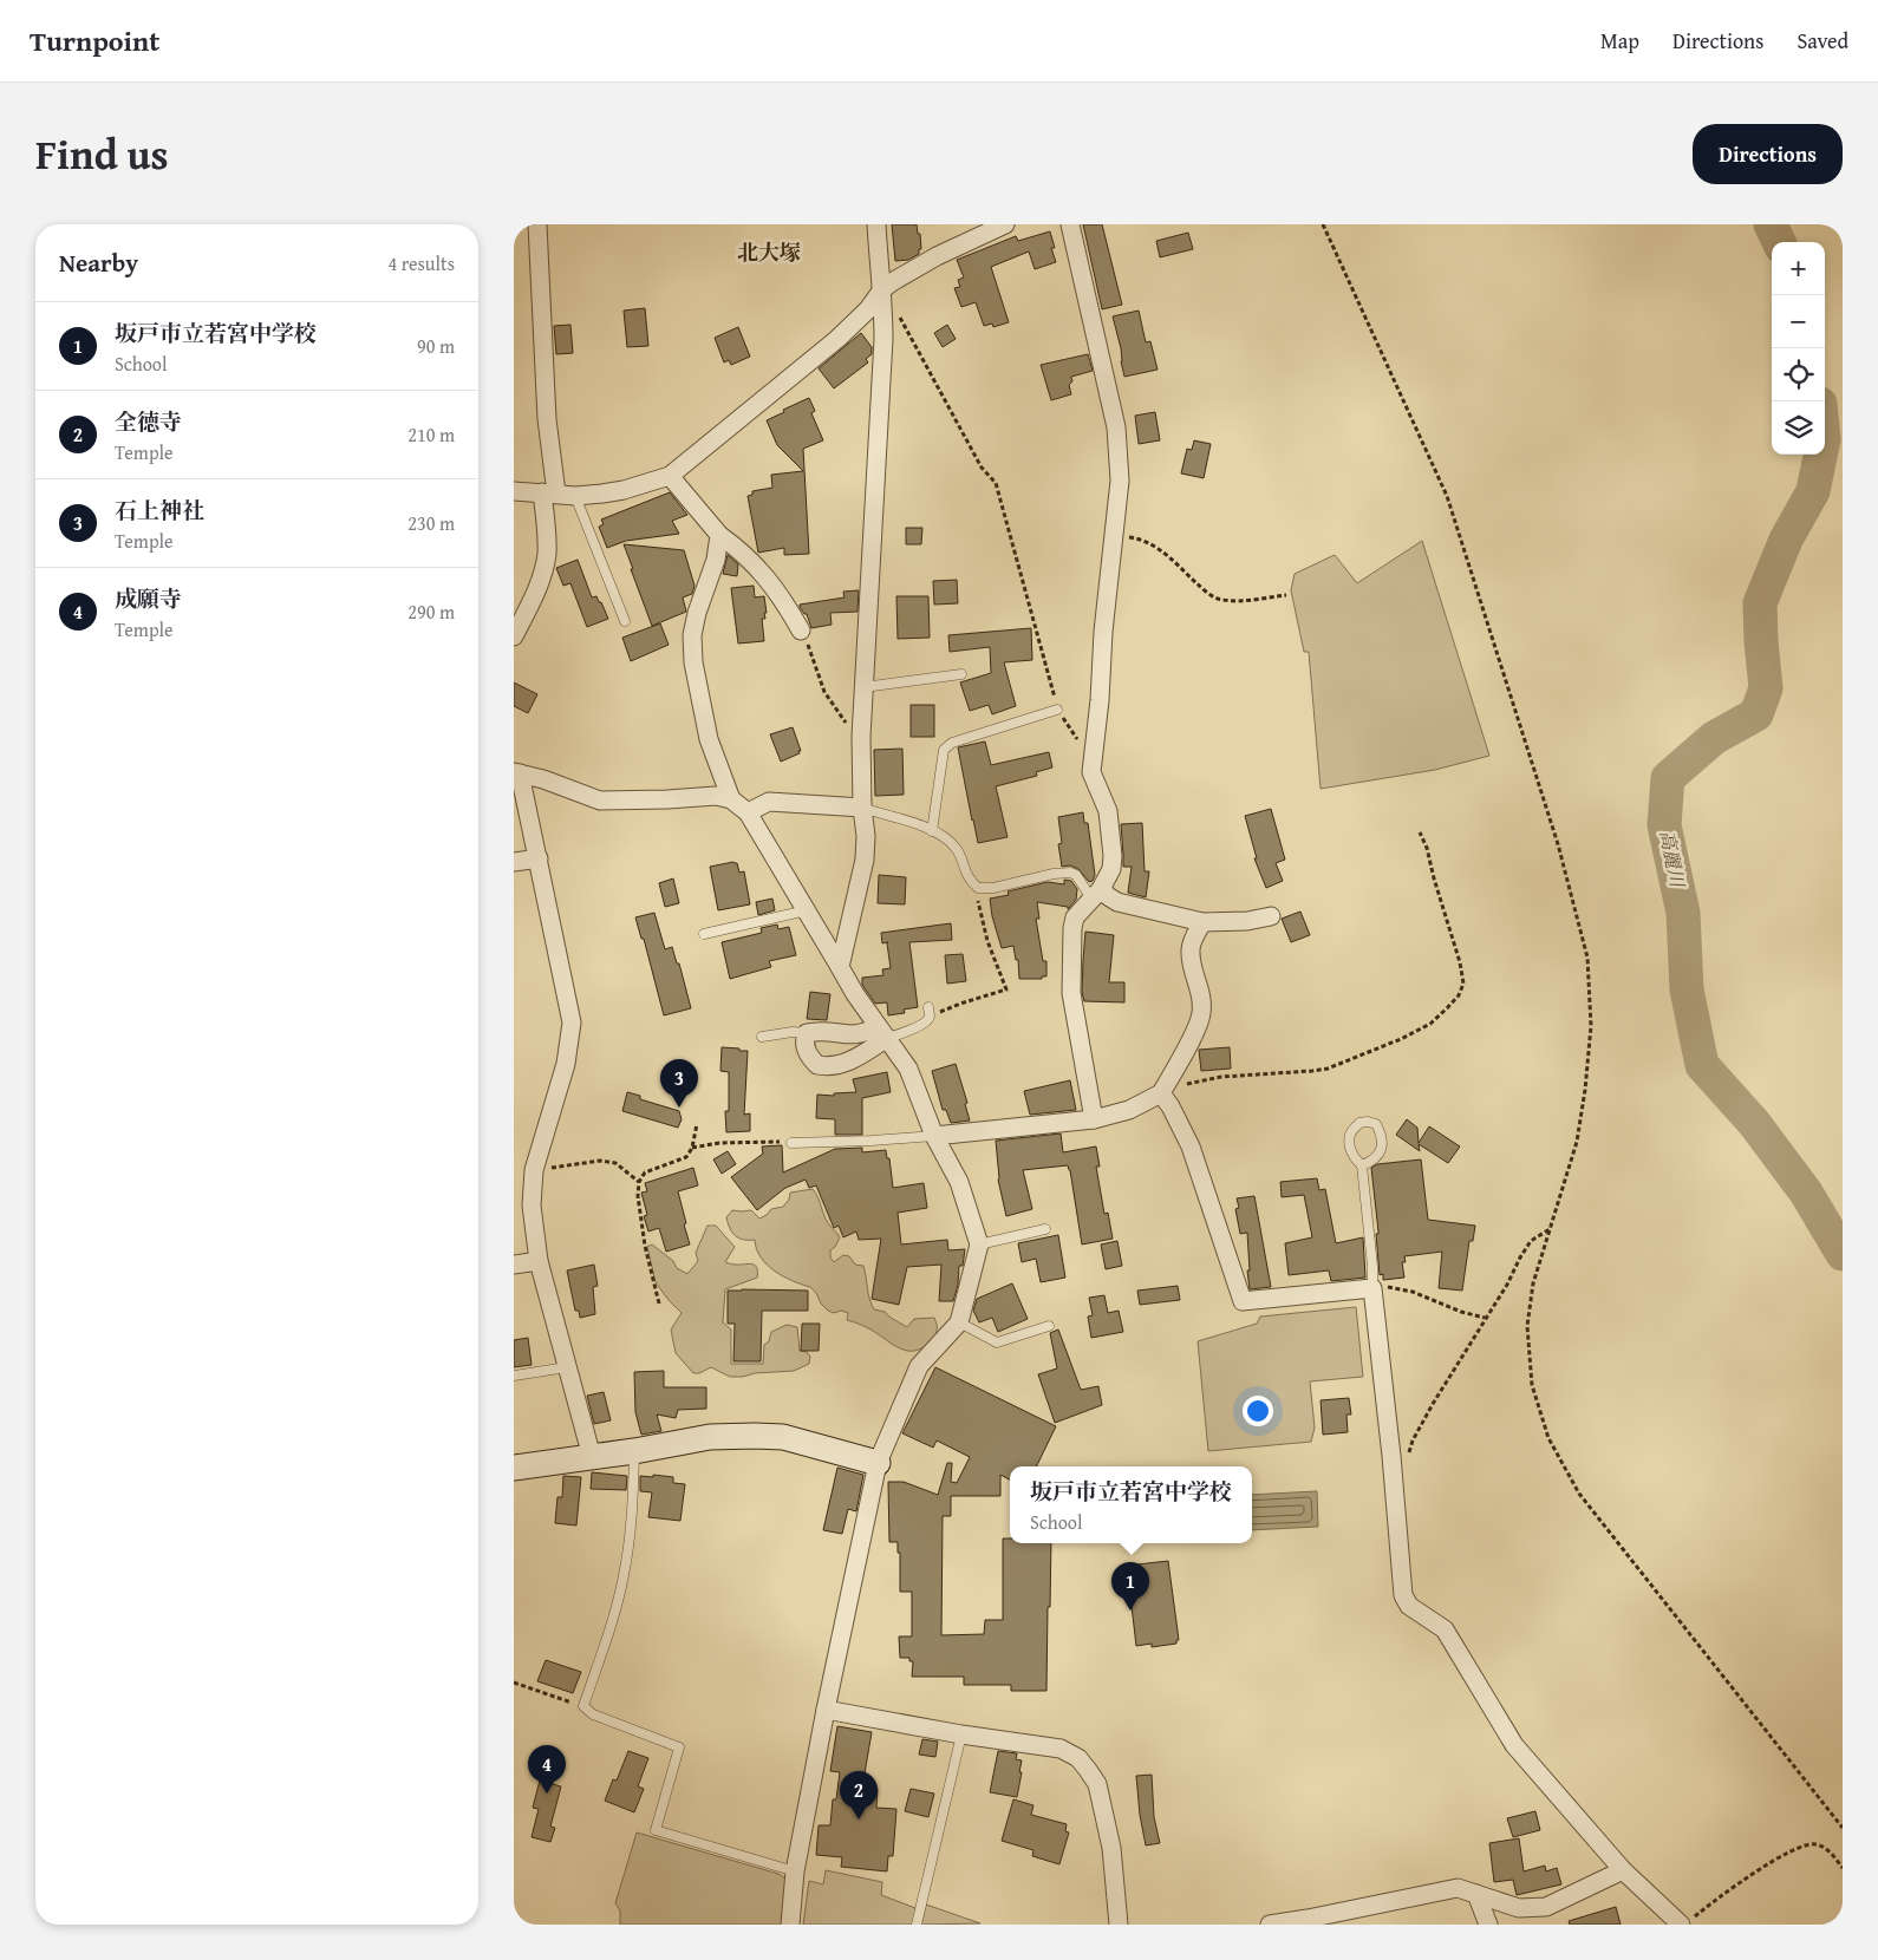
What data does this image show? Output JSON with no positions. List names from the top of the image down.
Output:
{
  "districts": ["北大塚"],
  "water": ["高麗川"],
  "page": {
    "header": "Turnpoint",
    "nav": ["Map", "Directions", "Saved"],
    "title": "Find us",
    "buttons": "Directions",
    "heading": ["Nearby", "4 results"],
    "map_buttons": ["+", "−"],
    "list": [
      {
        "mark": "1",
        "name": "坂戸市立若宮中学校",
        "note": "School",
        "value": "90 m"
      },
      {
        "mark": "2",
        "name": "全徳寺",
        "note": "Temple",
        "value": "210 m"
      },
      {
        "mark": "3",
        "name": "石上神社",
        "note": "Temple",
        "value": "230 m"
      },
      {
        "mark": "4",
        "name": "成願寺",
        "note": "Temple",
        "value": "290 m"
      }
    ],
    "pins": [
      "3",
      "1",
      "4",
      "2"
    ],
    "popup": ["坂戸市立若宮中学校", "School"]
  }
}
